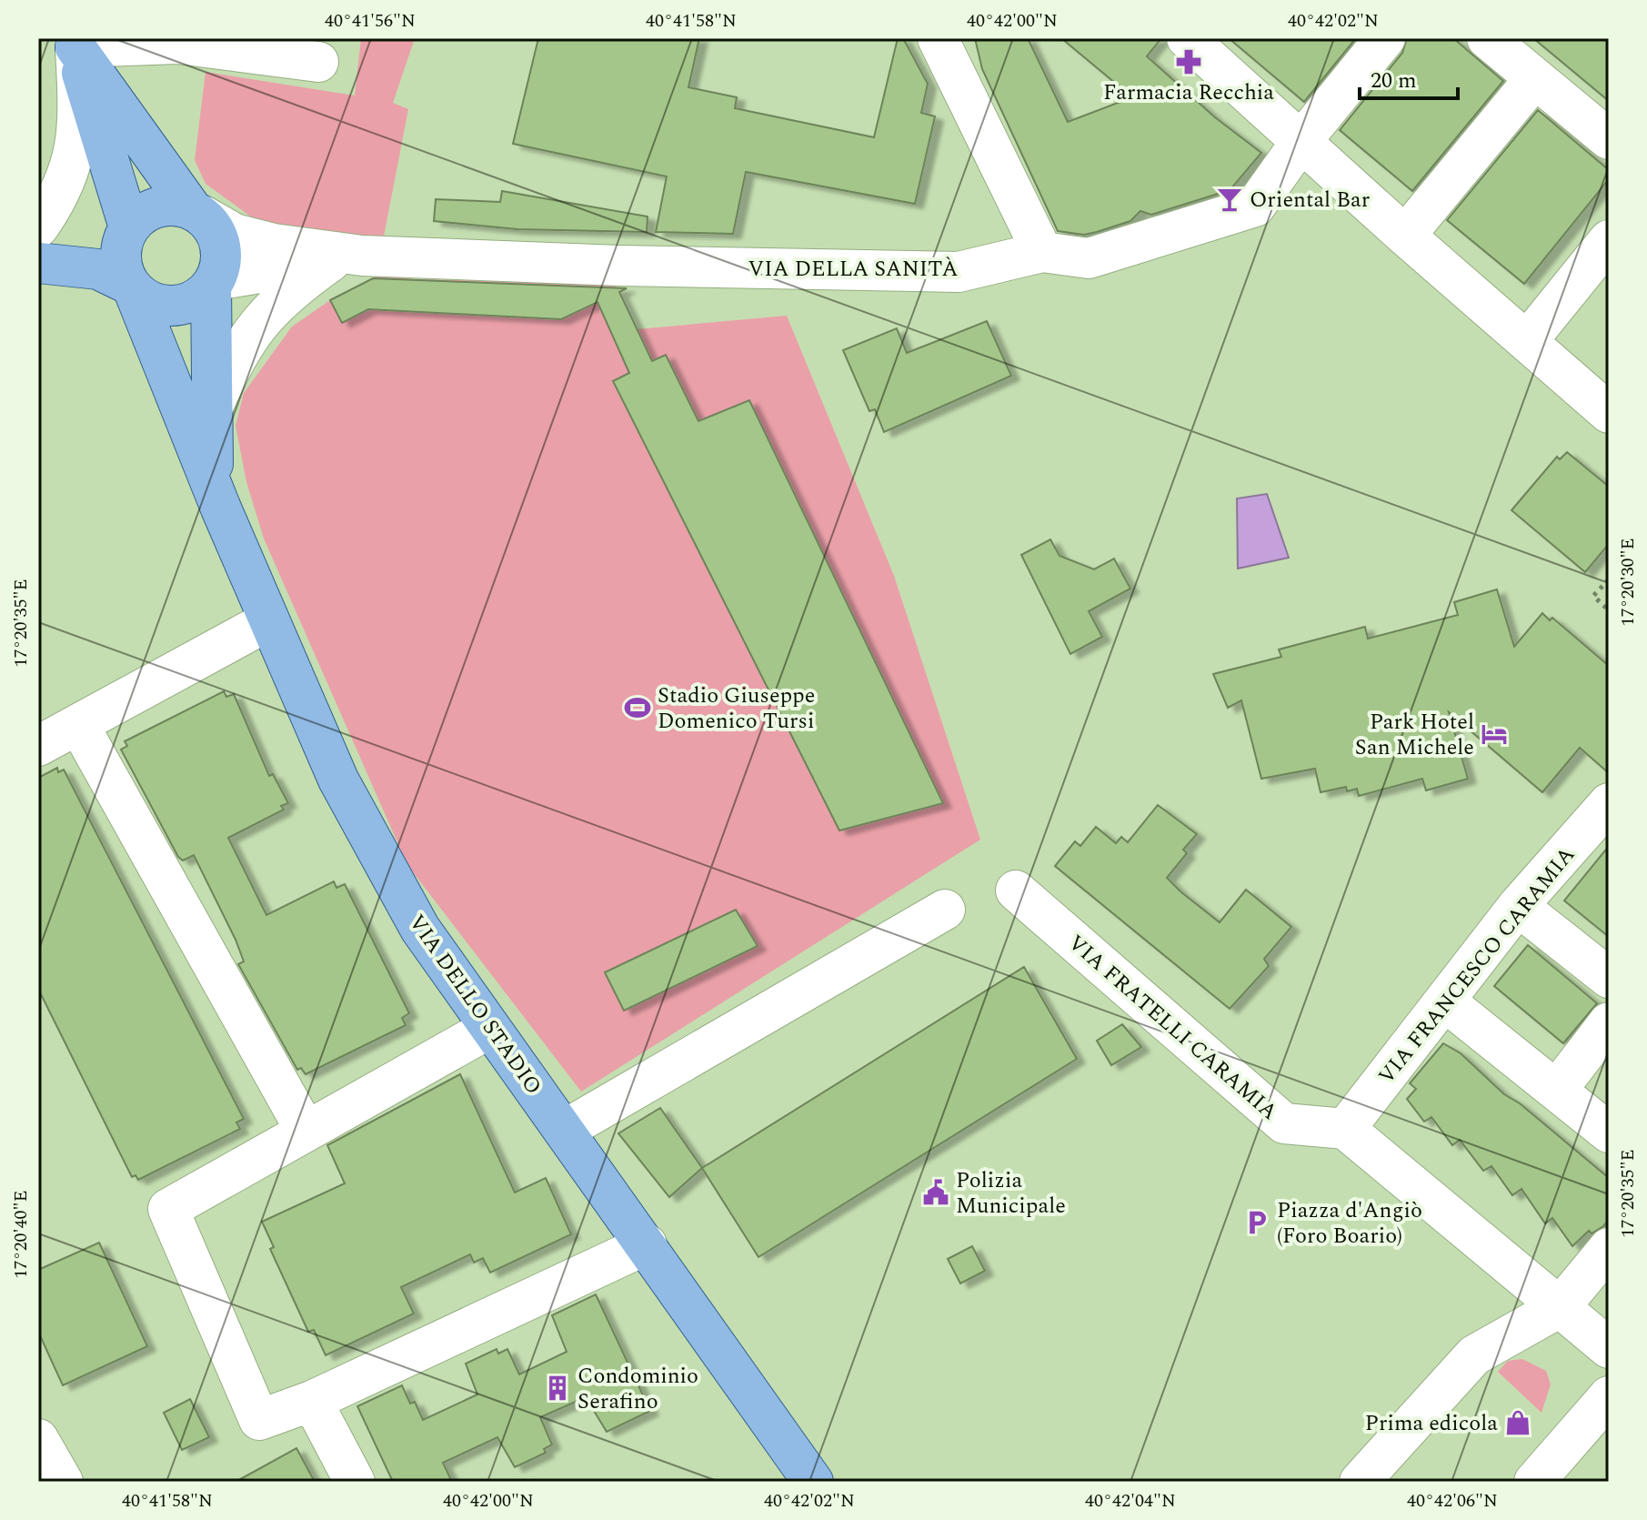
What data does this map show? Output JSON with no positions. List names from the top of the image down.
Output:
{
  "streets": {
    "main road": ["VIA DELLO STADIO"],
    "street": ["VIA DELLA SANITÀ", "VIA FRANCESCO CARAMIA", "VIA FRATELLI CARAMIA"]
  },
  "crossings": [
    ["VIA DELLA SANITÀ", "VIA DELLO STADIO"],
    ["VIA FRANCESCO CARAMIA", "VIA FRATELLI CARAMIA"]
  ],
  "places": {
    "pharmacy": ["Farmacia Recchia"],
    "bar": ["Oriental Bar"],
    "sports": ["Stadio Giuseppe Domenico Tursi"],
    "hotel": ["Park Hotel San Michele"],
    "public building": ["Polizia Municipale"],
    "parking": ["Piazza d'Angiò (Foro Boario)"],
    "building": ["Condominio Serafino"],
    "shop": ["Prima edicola"]
  },
  "scale_bar": "20 m",
  "coordinates": [
    "40°41'56\"N",
    "40°41'58\"N",
    "40°42'00\"N",
    "40°42'02\"N",
    "17°20'30\"E",
    "17°20'35\"E",
    "17°20'40\"E",
    "40°42'04\"N",
    "40°42'06\"N"
  ]
}
